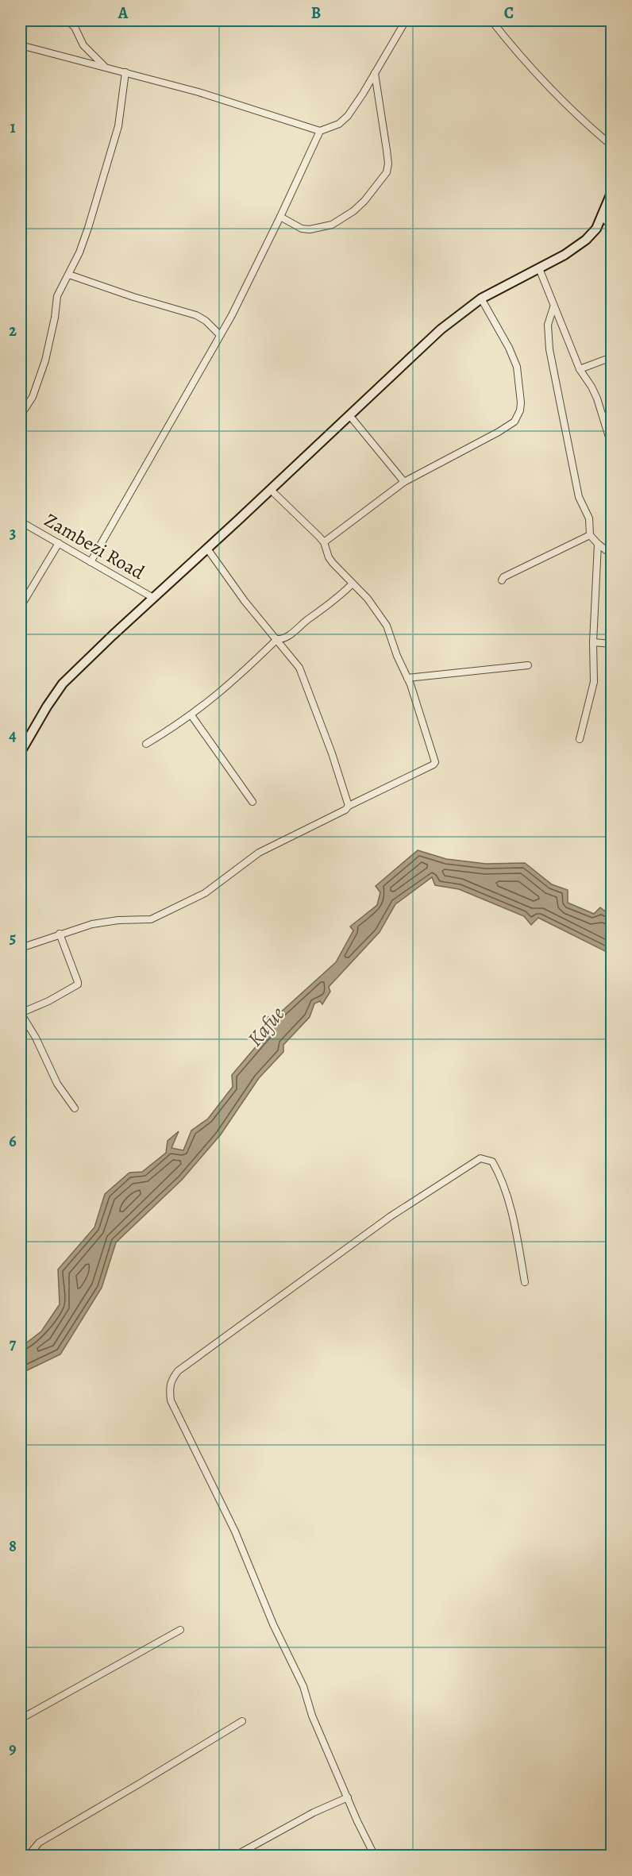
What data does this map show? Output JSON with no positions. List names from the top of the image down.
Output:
{
  "streets": {
    "street": ["Zambezi Road"]
  },
  "water": ["Kafue"],
  "grid": {
    "columns": ["A", "B", "C"],
    "rows": [
      "1",
      "2",
      "3",
      "4",
      "5",
      "6",
      "7",
      "8",
      "9"
    ]
  }
}
